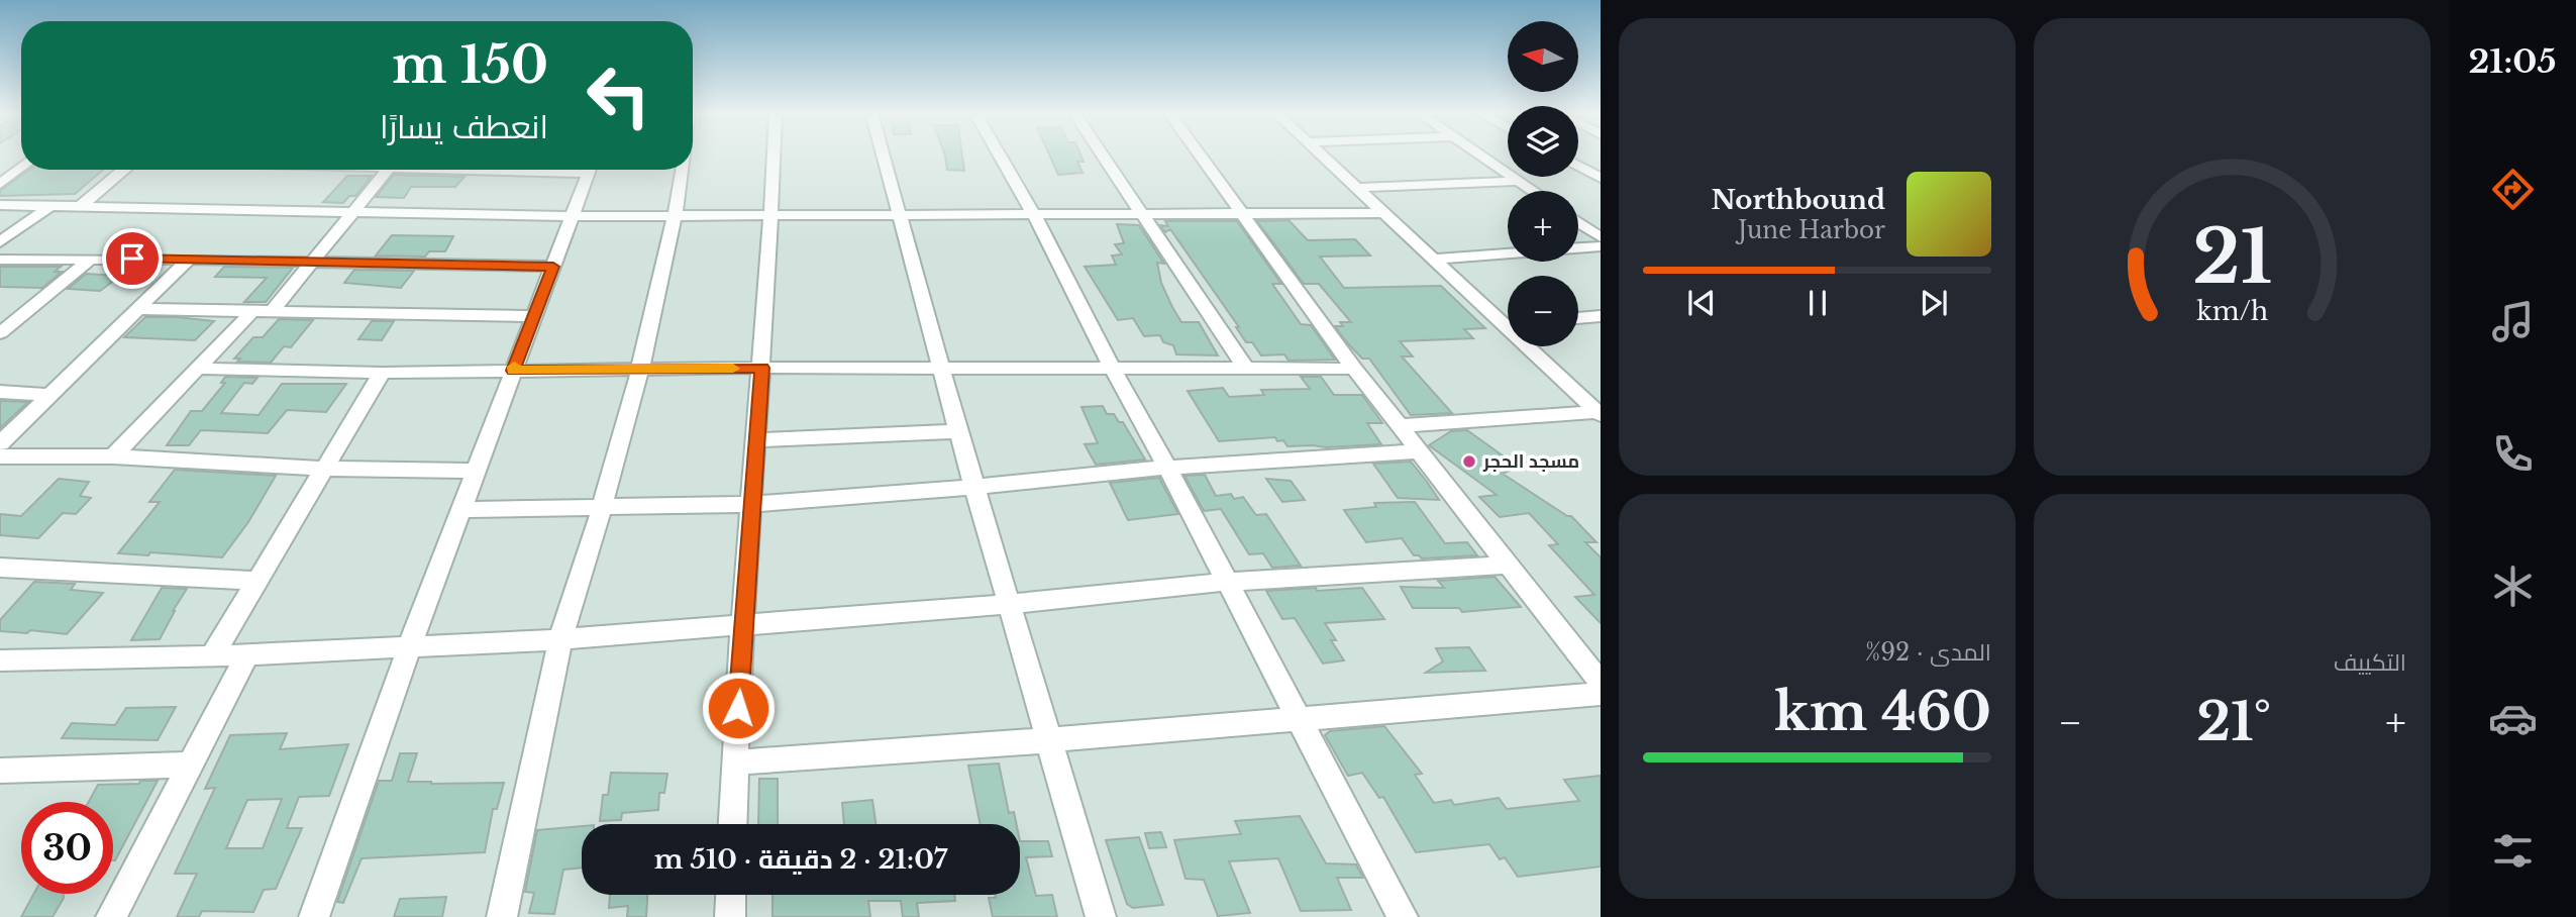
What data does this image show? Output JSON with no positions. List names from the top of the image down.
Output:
{
  "places": ["مسجد الحجر"],
  "north": "left",
  "page": {
    "tabs": "21:05",
    "map_buttons": ["+", "−"],
    "turn": ["150 m", "انعطف يسارًا"],
    "song": ["Northbound", "June Harbor"],
    "tile": [
      "التكييف",
      ["المدى · 92%", "460 km"]
    ],
    "heat": ["−", "21°", "+"],
    "limit": "30",
    "trip": "21:07 · 2 دقيقة · 510 m",
    "gauge": ["21", "km/h"]
  }
}
